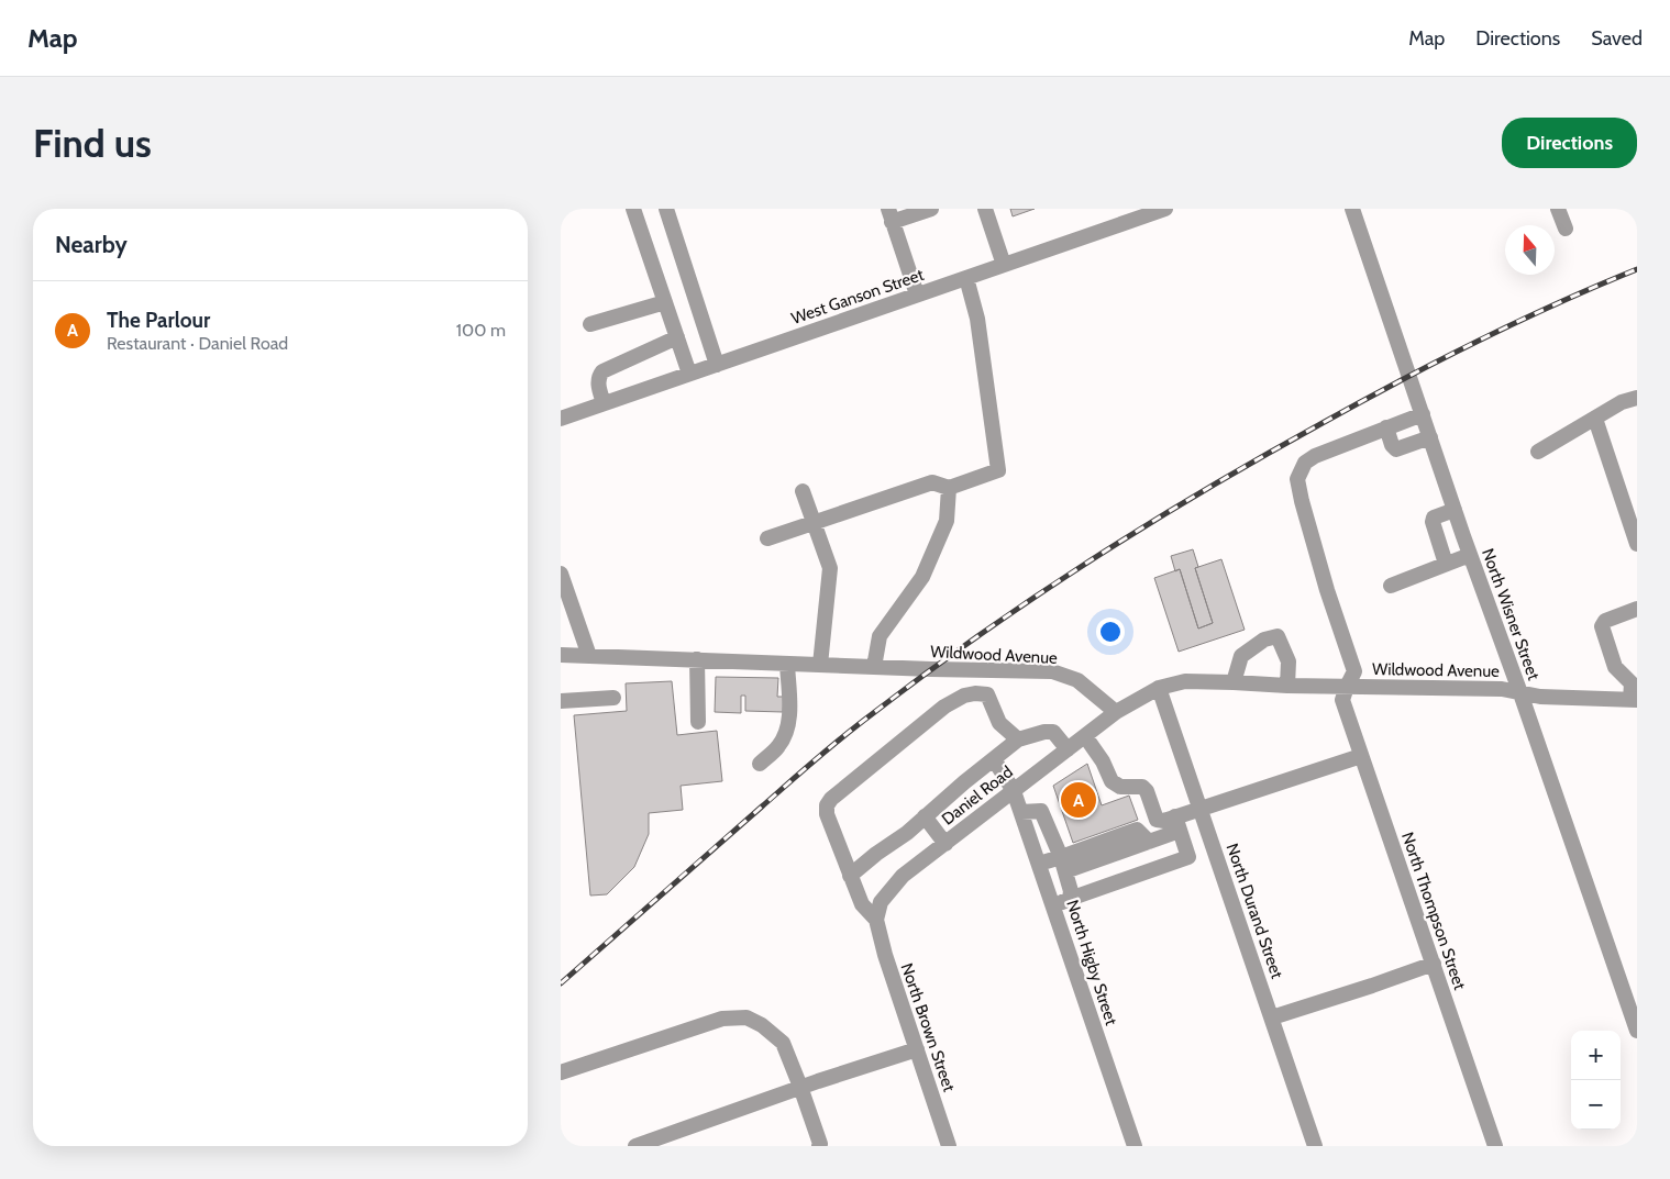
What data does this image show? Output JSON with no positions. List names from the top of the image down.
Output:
{
  "streets": {
    "street": [
      "West Ganson Street",
      "North Wisner Street",
      "Wildwood Avenue",
      "Daniel Road",
      "North Durand Street",
      "North Thompson Street",
      "North Higby Street",
      "North Brown Street"
    ]
  },
  "crossings": [
    ["North Wisner Street", "Wildwood Avenue"],
    ["Wildwood Avenue", "Daniel Road"],
    ["Wildwood Avenue", "North Durand Street"],
    ["Wildwood Avenue", "North Thompson Street"],
    ["Daniel Road", "North Higby Street"],
    ["Daniel Road", "North Brown Street"]
  ],
  "north": "top",
  "page": {
    "header": "Map",
    "nav": ["Map", "Directions", "Saved"],
    "buttons": "Directions",
    "title": "Find us",
    "heading": "Nearby",
    "list": [
      {
        "mark": "A",
        "name": "The Parlour",
        "note": "Restaurant · Daniel Road",
        "value": "100 m"
      }
    ],
    "pins": "A",
    "map_buttons": ["+", "−"]
  }
}
